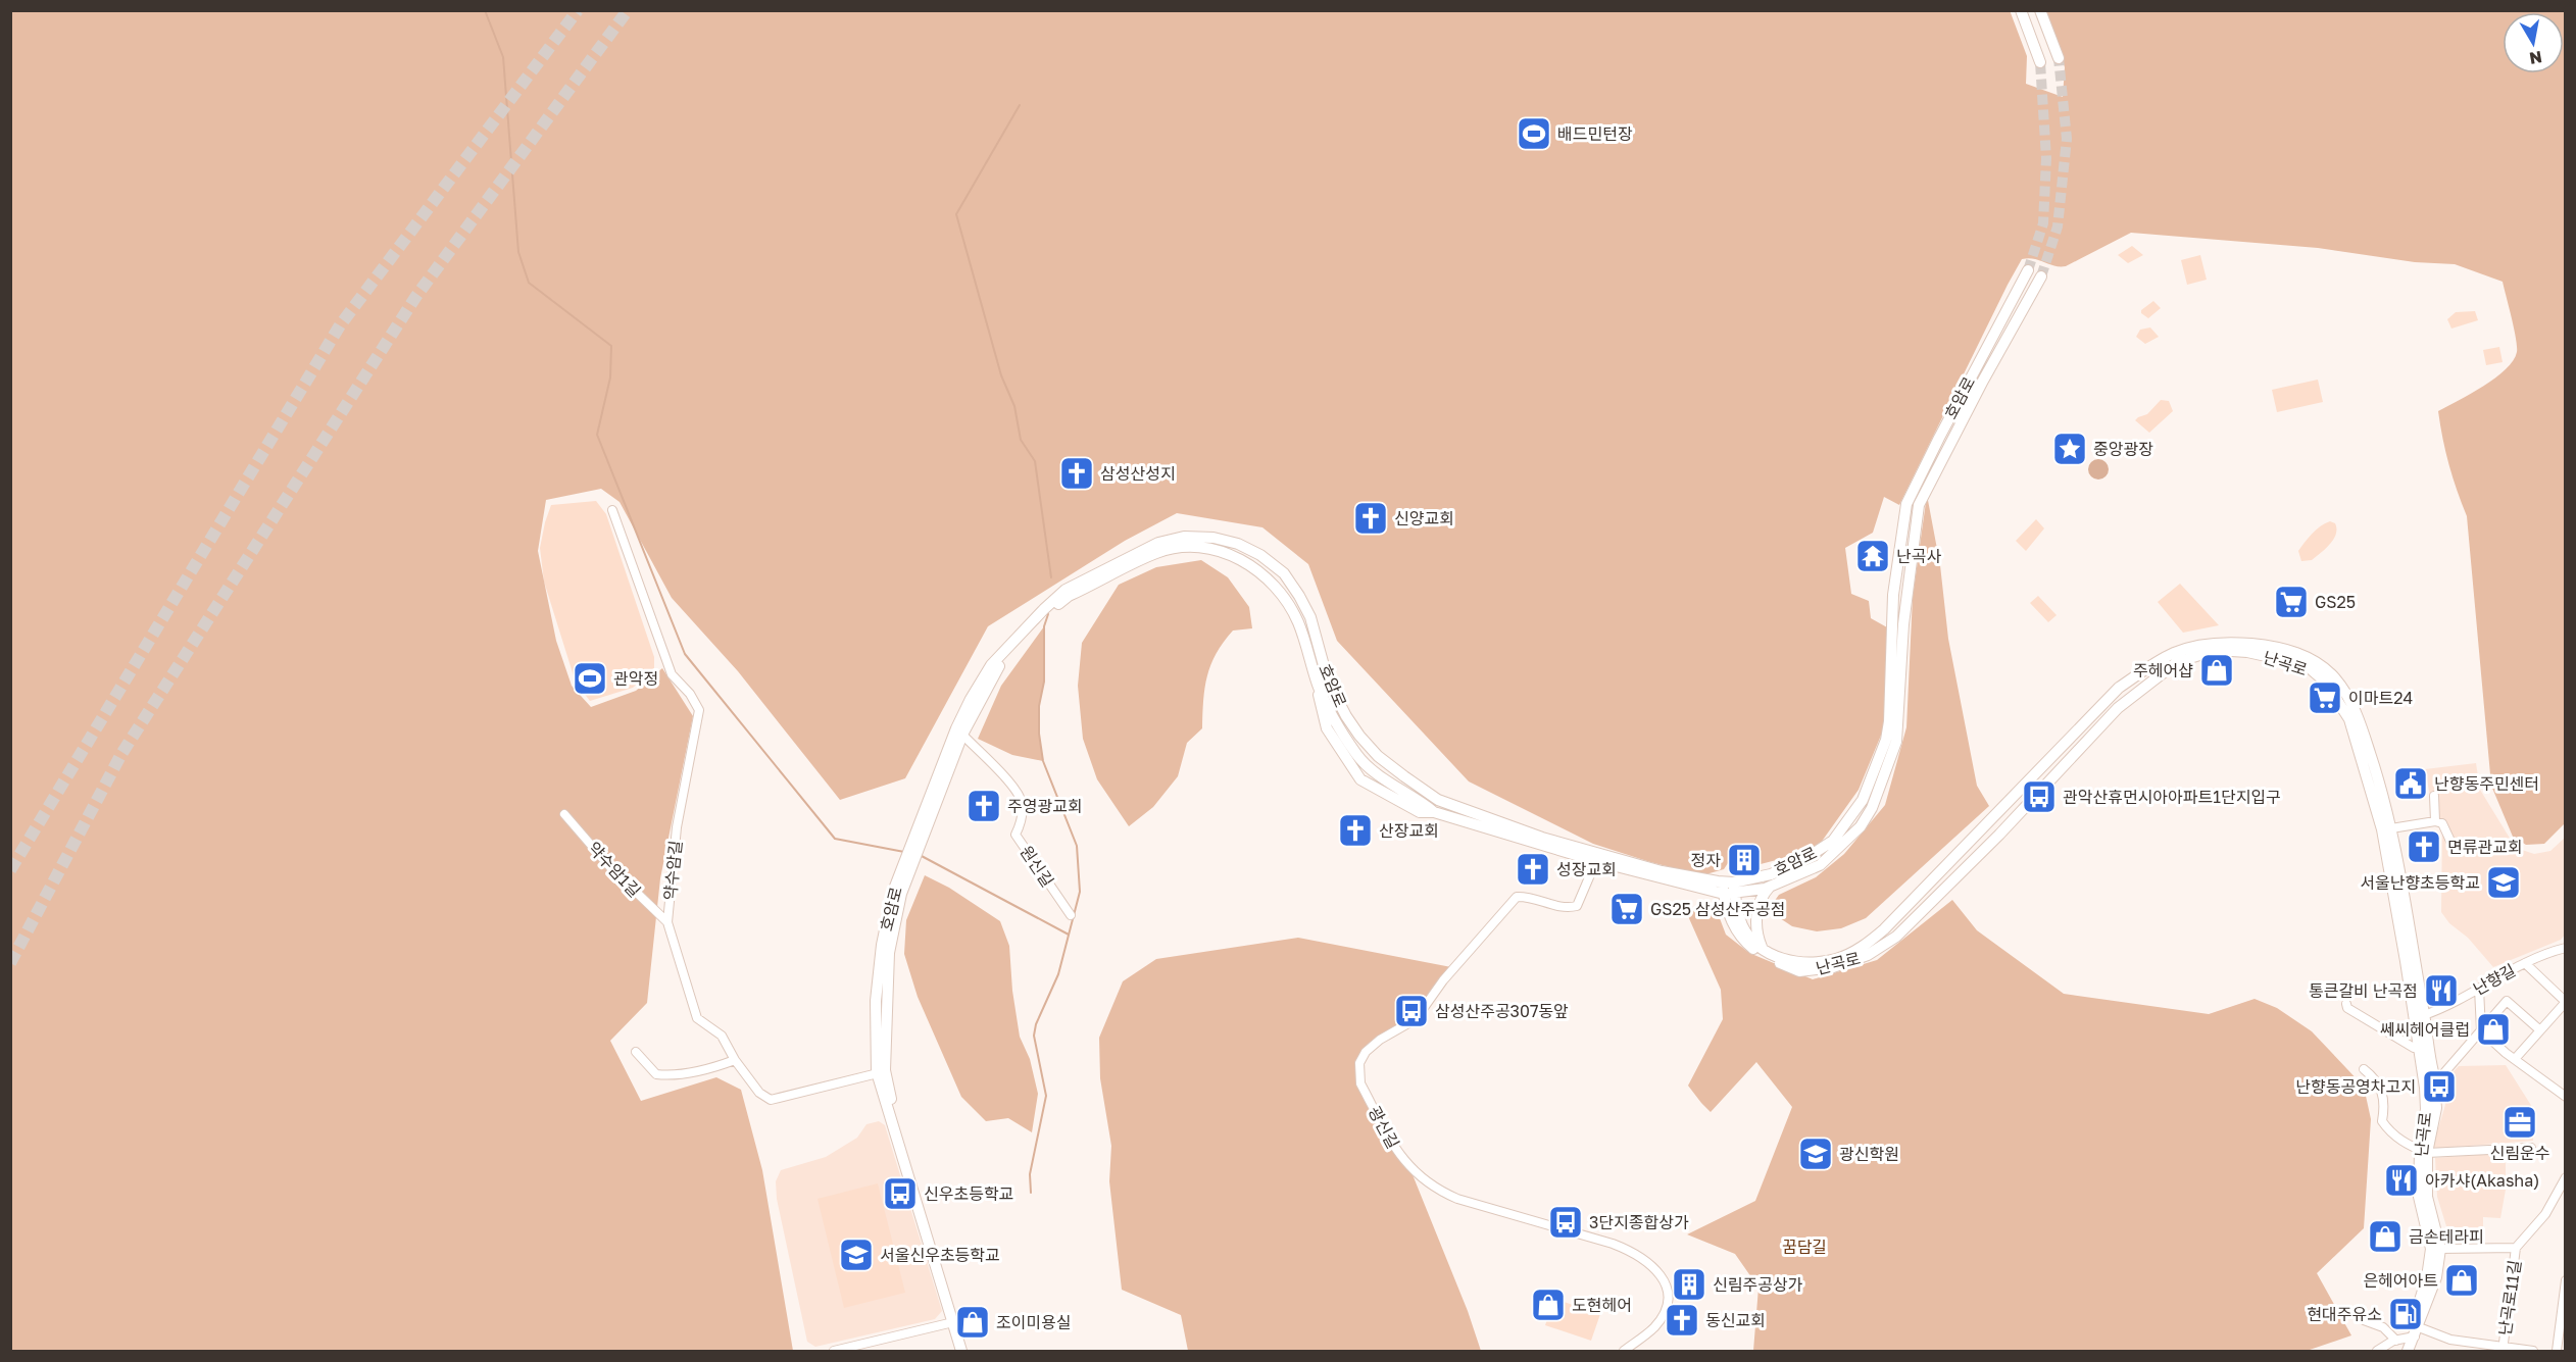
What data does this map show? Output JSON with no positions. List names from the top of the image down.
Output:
{
  "streets": {
    "main road": ["호암로", "난곡로"],
    "street": [
      "원신길",
      "약수암1길",
      "약수암길",
      "난향길",
      "광신길",
      "난곡로11길"
    ]
  },
  "crossings": [
    ["호암로", "난곡로"],
    ["호암로", "원신길"],
    ["호암로", "약수암길"],
    ["호암로", "광신길"],
    ["난곡로", "난향길"],
    ["난곡로", "난곡로11길"],
    ["약수암1길", "약수암길"]
  ],
  "parks": ["꿈담길"],
  "places": {
    "sports": ["배드민턴장", "관악정"],
    "place": ["중앙광장"],
    "church": [
      "삼성산성지",
      "신양교회",
      "주영광교회",
      "산장교회",
      "면류관교회",
      "성장교회",
      "동신교회"
    ],
    "temple": ["난곡사"],
    "supermarket": ["GS25", "이마트24", "GS25 삼성산주공점"],
    "shop": [
      "주헤어샵",
      "쎄씨헤어클럽",
      "금손테라피",
      "은헤어아트",
      "도현헤어",
      "조이미용실"
    ],
    "public building": ["난향동주민센터"],
    "bus stop": [
      "관악산휴먼시아아파트1단지입구",
      "삼성산주공307동앞",
      "난향동공영차고지",
      "신우초등학교",
      "3단지종합상가"
    ],
    "building": ["정자", "신림주공상가"],
    "school or university": ["서울난향초등학교", "광신학원", "서울신우초등학교"],
    "restaurant": ["통큰갈비 난곡점", "아카샤(Akasha)"],
    "office": ["신림운수"],
    "fuel station": ["현대주유소"]
  },
  "north": "bottom"
}
